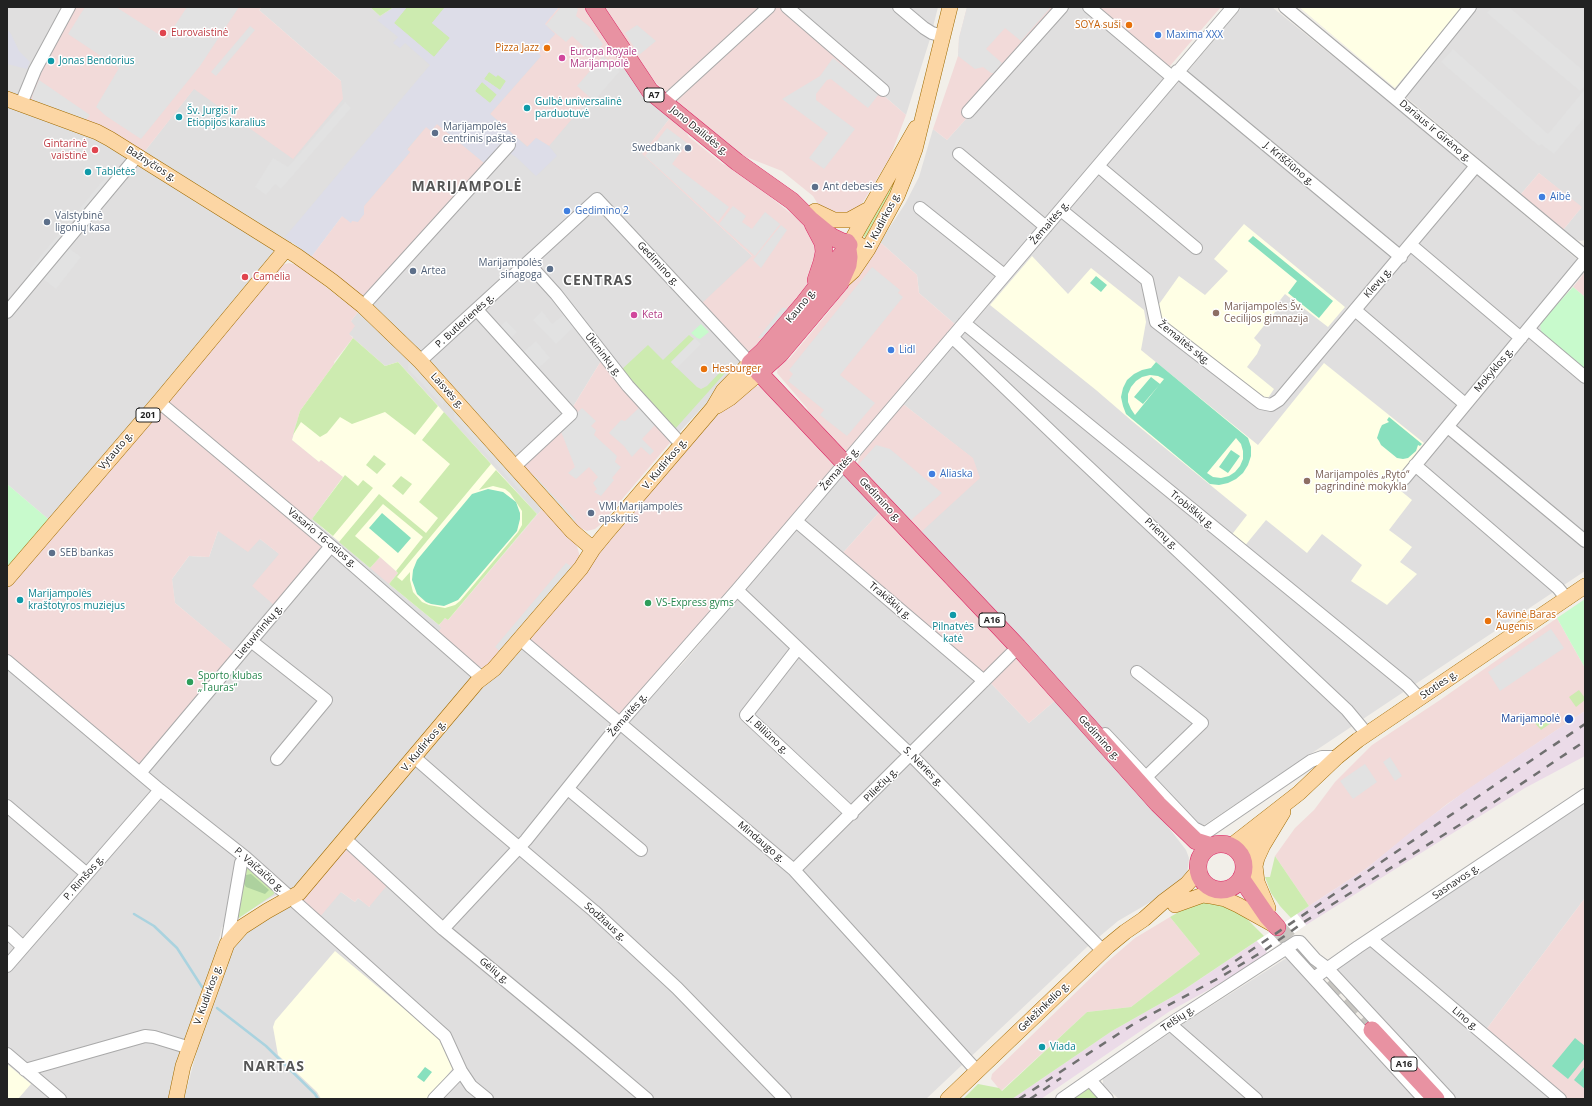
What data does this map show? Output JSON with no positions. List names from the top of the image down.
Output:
{
  "streets": {
    "highway": [
      "A7",
      "Jono Dailidės g.",
      "V. Kudirkos g.",
      "Gedimino g.",
      "Kauno g.",
      "A16"
    ],
    "main road": [
      "Bažnyčios g.",
      "Laisvės g.",
      "201",
      "Vytauto g.",
      "Stoties g.",
      "Geležinkelio g."
    ],
    "street": [
      "Dariaus ir Girėno g.",
      "J. Kriščiūno g.",
      "Žemaitės g.",
      "Klevų g.",
      "P. Butlerienės g.",
      "Žemaitės skg.",
      "Ūkininkų g.",
      "Mokyklos g.",
      "Trobiškių g.",
      "Prienų g.",
      "Vasario 16-osios g.",
      "Trakiškių g.",
      "Lietuvininkų g.",
      "J. Biliūno g.",
      "S. Nėries g.",
      "Piliečių g.",
      "Mindaugo g.",
      "P. Vaičaičio g.",
      "P. Rimšos g.",
      "Sasnavos g.",
      "Sodžiaus g.",
      "Gėlių g.",
      "Telšių g.",
      "Lino g."
    ]
  },
  "crossings": [
    ["Dariaus ir Girėno g.", "Klevų g."],
    ["Dariaus ir Girėno g.", "Mokyklos g."],
    ["Bažnyčios g.", "Laisvės g."],
    ["Bažnyčios g.", "Vytauto g."],
    ["J. Kriščiūno g.", "Žemaitės g."],
    ["J. Kriščiūno g.", "Klevų g."],
    ["V. Kudirkos g.", "Gedimino g."],
    ["V. Kudirkos g.", "Kauno g."],
    ["V. Kudirkos g.", "Ūkininkų g."],
    ["V. Kudirkos g.", "Laisvės g."],
    ["V. Kudirkos g.", "Vasario 16-osios g."],
    ["V. Kudirkos g.", "Mindaugo g."],
    ["V. Kudirkos g.", "P. Vaičaičio g."],
    ["V. Kudirkos g.", "Sodžiaus g."],
    ["V. Kudirkos g.", "Gėlių g."],
    ["Žemaitės g.", "Gedimino g."],
    ["Žemaitės g.", "Žemaitės skg."],
    ["Žemaitės g.", "Trobiškių g."],
    ["Žemaitės g.", "Prienų g."],
    ["Žemaitės g.", "Trakiškių g."],
    ["Žemaitės g.", "S. Nėries g."],
    ["Žemaitės g.", "Mindaugo g."],
    ["Žemaitės g.", "Sodžiaus g."],
    ["Žemaitės g.", "Gėlių g."],
    ["Gedimino g.", "Kauno g."],
    ["Gedimino g.", "P. Butlerienės g."],
    ["Gedimino g.", "Stoties g."],
    ["Gedimino g.", "Piliečių g."],
    ["Gedimino g.", "Geležinkelio g."],
    ["Klevų g.", "Žemaitės skg."],
    ["P. Butlerienės g.", "Ūkininkų g."],
    ["P. Butlerienės g.", "Laisvės g."],
    ["Laisvės g.", "Vytauto g."],
    ["Vytauto g.", "Vasario 16-osios g."],
    ["Trobiškių g.", "Stoties g."],
    ["Prienų g.", "Stoties g."],
    ["Vasario 16-osios g.", "Lietuvininkų g."],
    ["Trakiškių g.", "Piliečių g."],
    ["Lietuvininkų g.", "P. Vaičaičio g."],
    ["Stoties g.", "Geležinkelio g."],
    ["J. Biliūno g.", "S. Nėries g."],
    ["J. Biliūno g.", "Piliečių g."],
    ["S. Nėries g.", "Piliečių g."],
    ["S. Nėries g.", "Geležinkelio g."],
    ["Piliečių g.", "Mindaugo g."],
    ["Mindaugo g.", "Geležinkelio g."],
    ["P. Vaičaičio g.", "P. Rimšos g."],
    ["Sasnavos g.", "Lino g."]
  ],
  "districts": ["MARIJAMPOLĖ", "CENTRAS", "NARTAS"],
  "places": [
    "SOYA suši",
    "Eurovaistinė",
    "Maxima XXX",
    "Pizza Jazz",
    "Europa Royale Marijampolė",
    "Jonas Bendorius",
    "Gulbė universalinė parduotuvė",
    "Šv. Jurgis ir Etiopijos karalius",
    "Marijampolės centrinis paštas",
    "Swedbank",
    "Gintarinė vaistinė",
    "Tabletės",
    "Ant debesies",
    "Aibė",
    "Gedimino 2",
    "Valstybinė ligonių kasa",
    "Marijampolės sinagoga",
    "Artea",
    "Camelia",
    "Marijampolės Šv. Cecilijos gimnazija",
    "Keta",
    "Lidl",
    "Hesburger",
    "Aliaska",
    "Marijampolės „Ryto“ pagrindinė mokykla",
    "VMI Marijampolės apskritis",
    "SEB bankas",
    "Marijampolės kraštotyros muziejus",
    "VS-Express gyms",
    "Pilnatvės katė",
    "Kavinė Baras Augenis",
    "Sporto klubas „Tauras“",
    "Marijampolė",
    "Viada"
  ]
}
